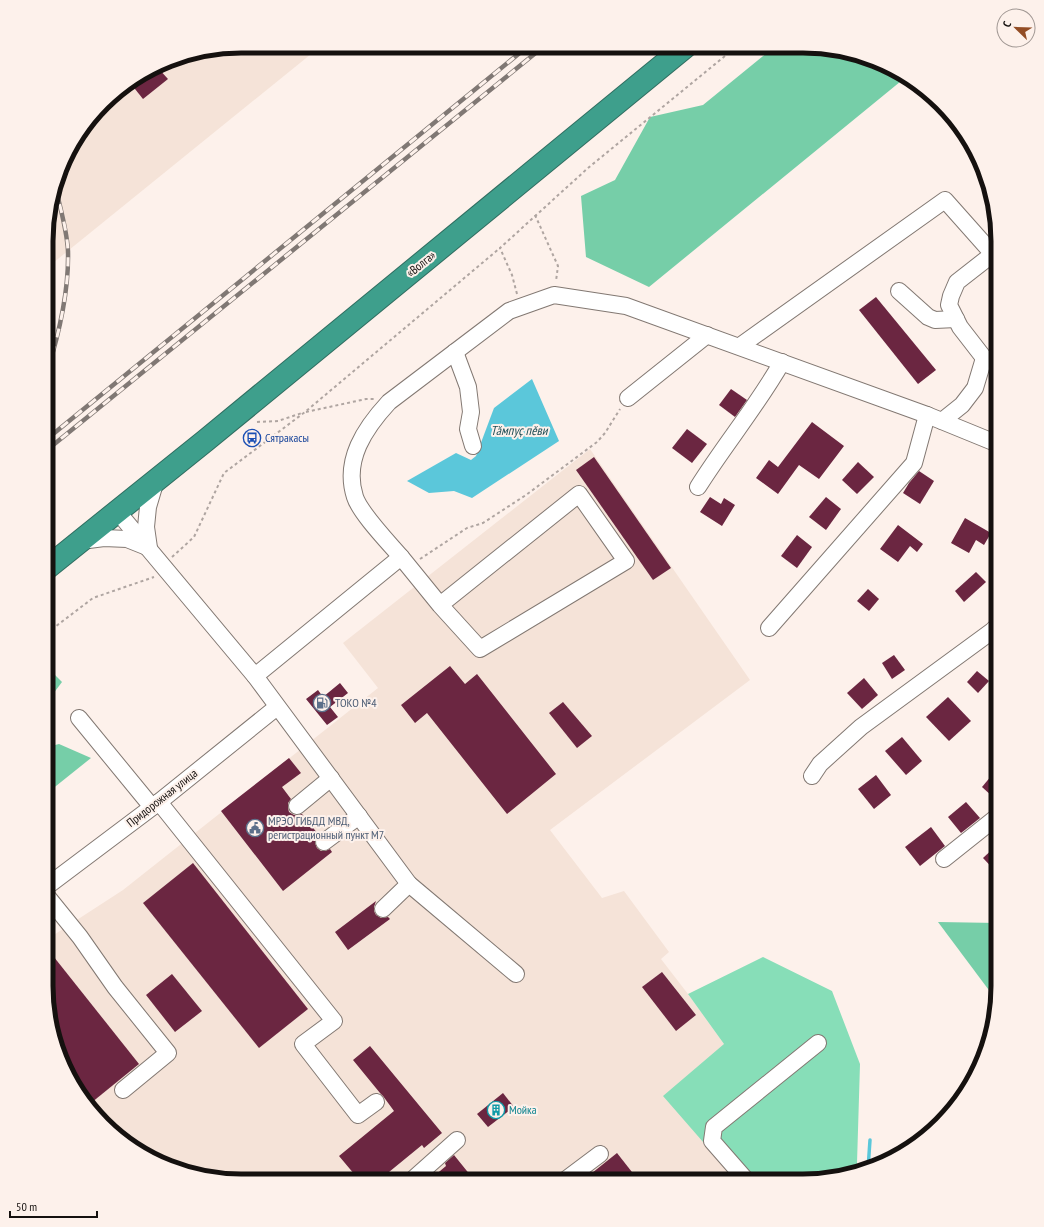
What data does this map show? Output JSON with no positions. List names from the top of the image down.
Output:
{
  "streets": {
    "highway": ["«Волга»"],
    "street": ["Придорожная улица"]
  },
  "water": ["Тӑмпуҫ пӗви"],
  "places": {
    "bus stop": ["Сятракасы"],
    "fuel station": ["ТОКО №4"],
    "public building": ["МРЭО ГИБДД МВД, регистрационный пункт М7"],
    "building": ["Мойка"]
  },
  "scale_bar": "50 m",
  "north": "top left"
}
